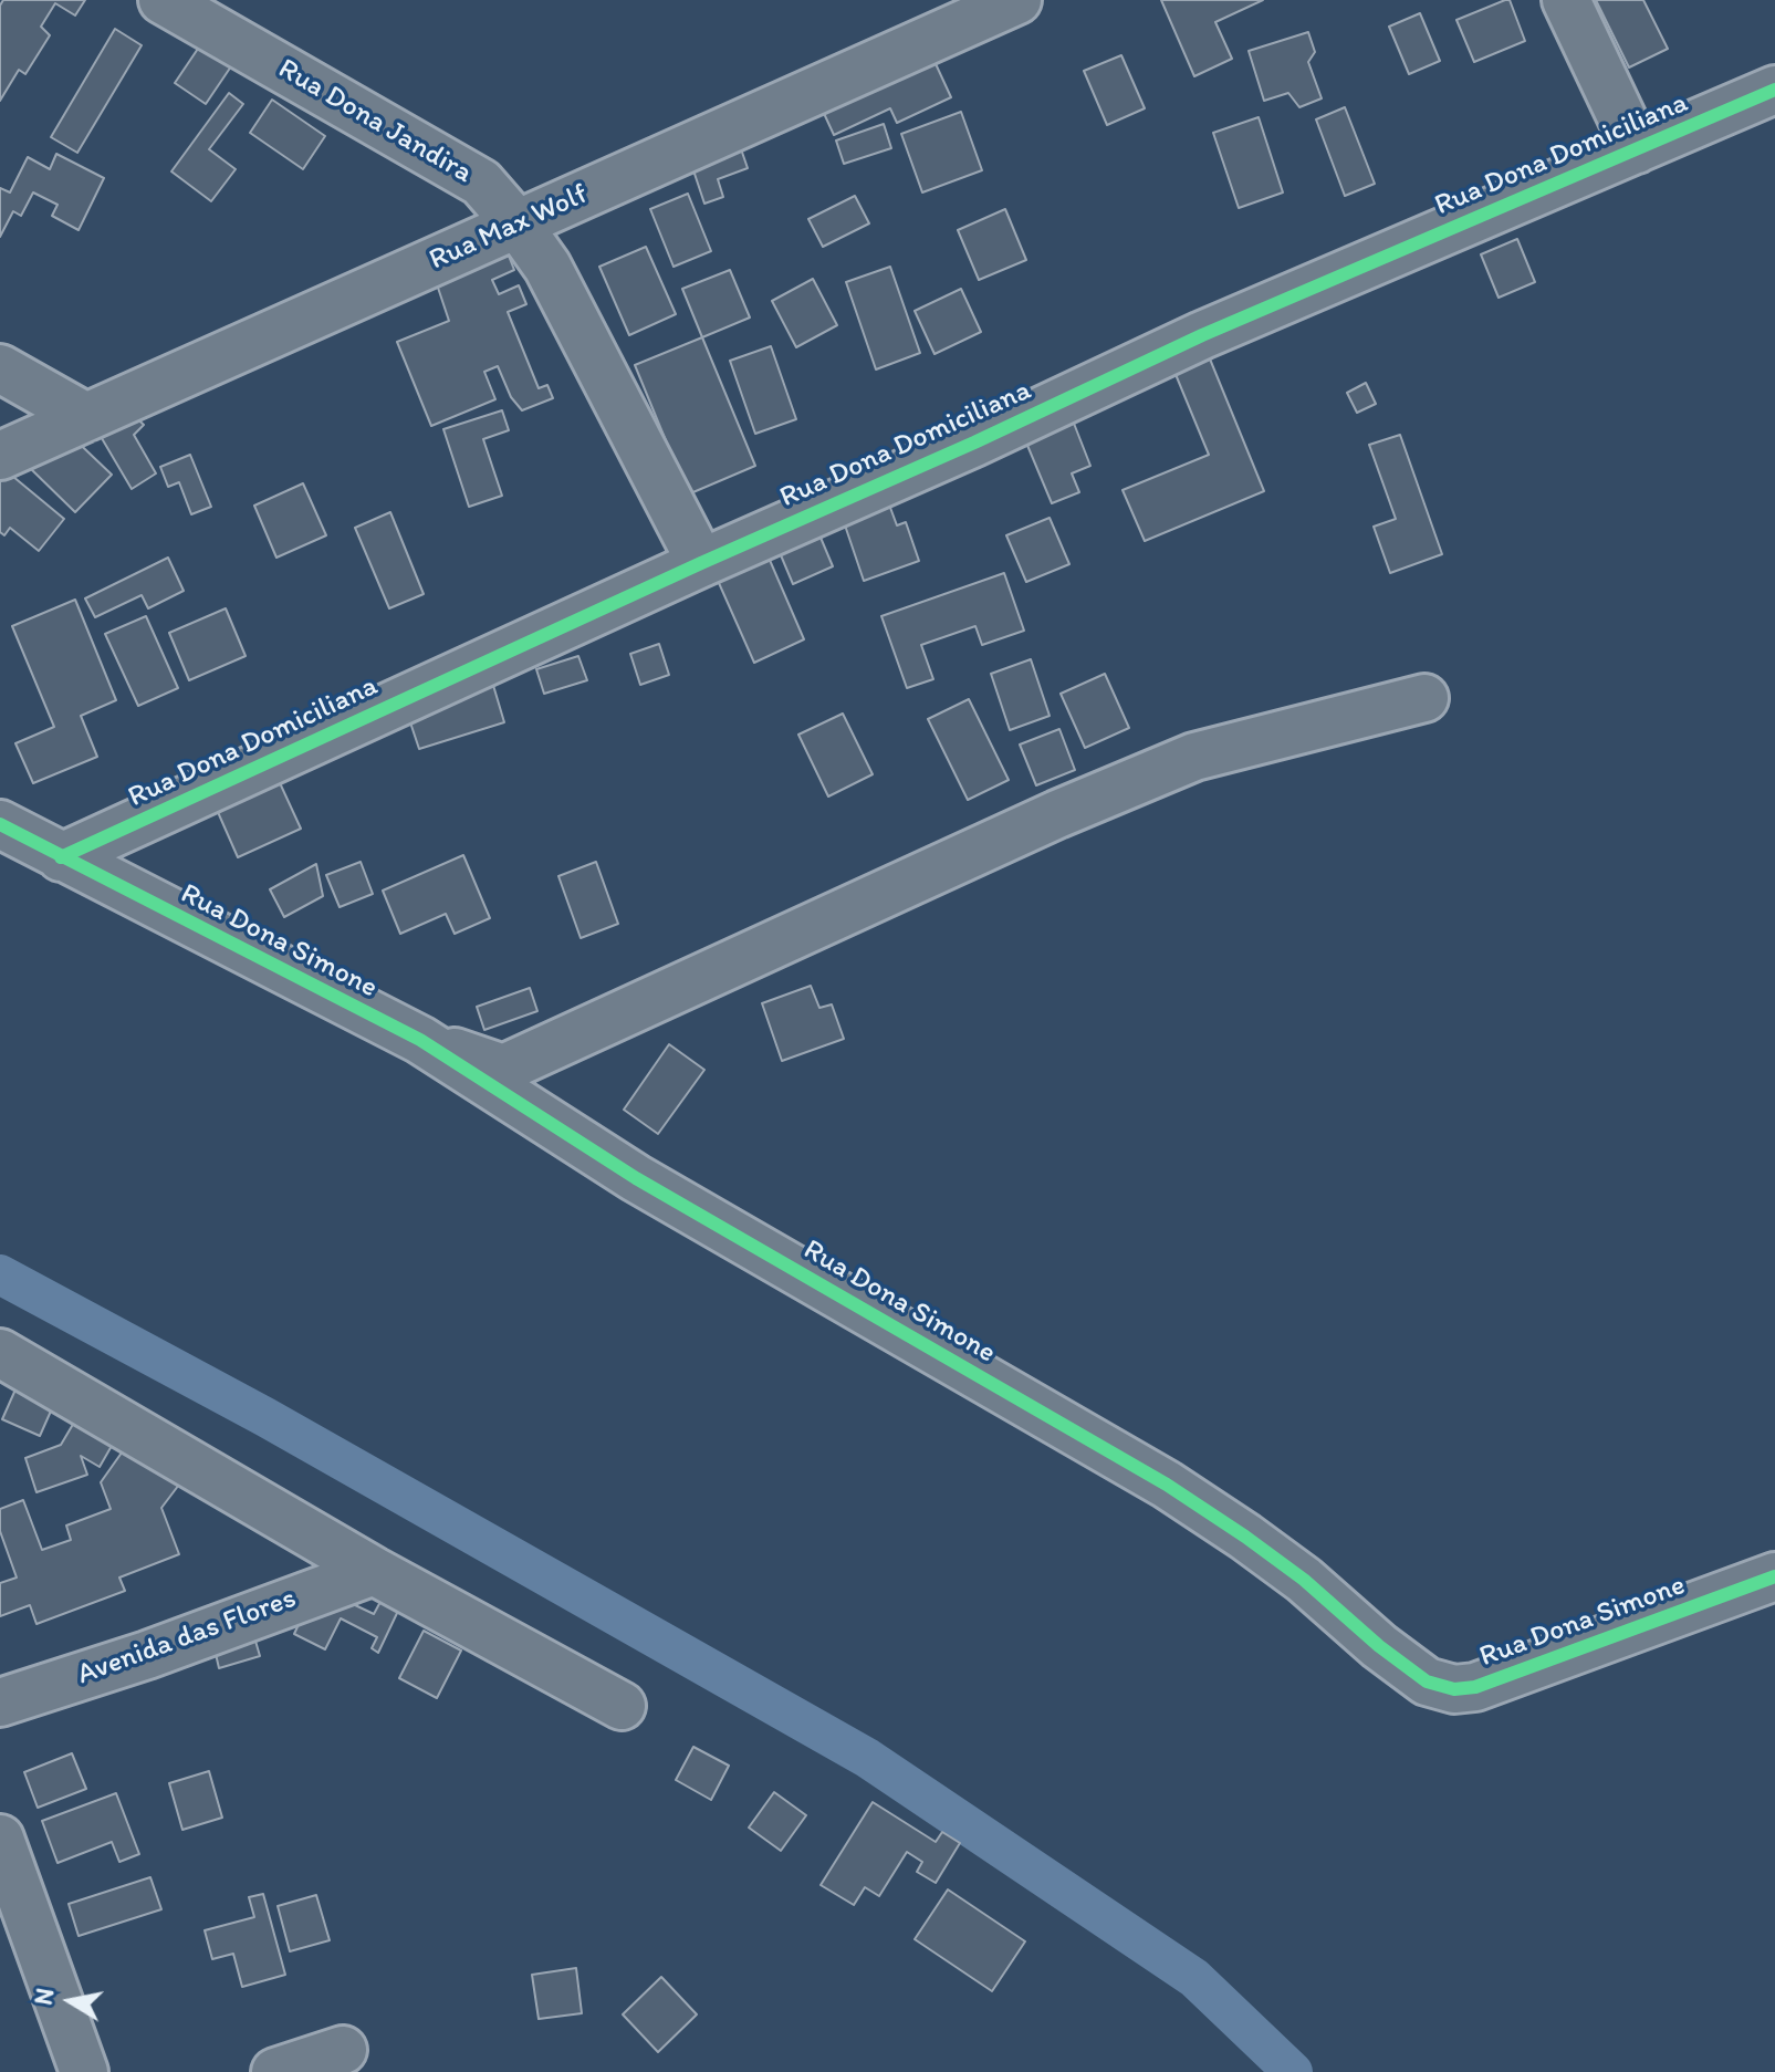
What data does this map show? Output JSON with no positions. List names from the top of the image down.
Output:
{
  "streets": {
    "street": [
      "Rua Dona Jandira",
      "Rua Dona Domiciliana",
      "Rua Max Wolf",
      "Rua Dona Simone",
      "Avenida das Flores"
    ]
  },
  "crossings": [
    ["Rua Dona Jandira", "Rua Dona Domiciliana"],
    ["Rua Dona Jandira", "Rua Max Wolf"],
    ["Rua Dona Domiciliana", "Rua Dona Simone"]
  ],
  "north": "left"
}
